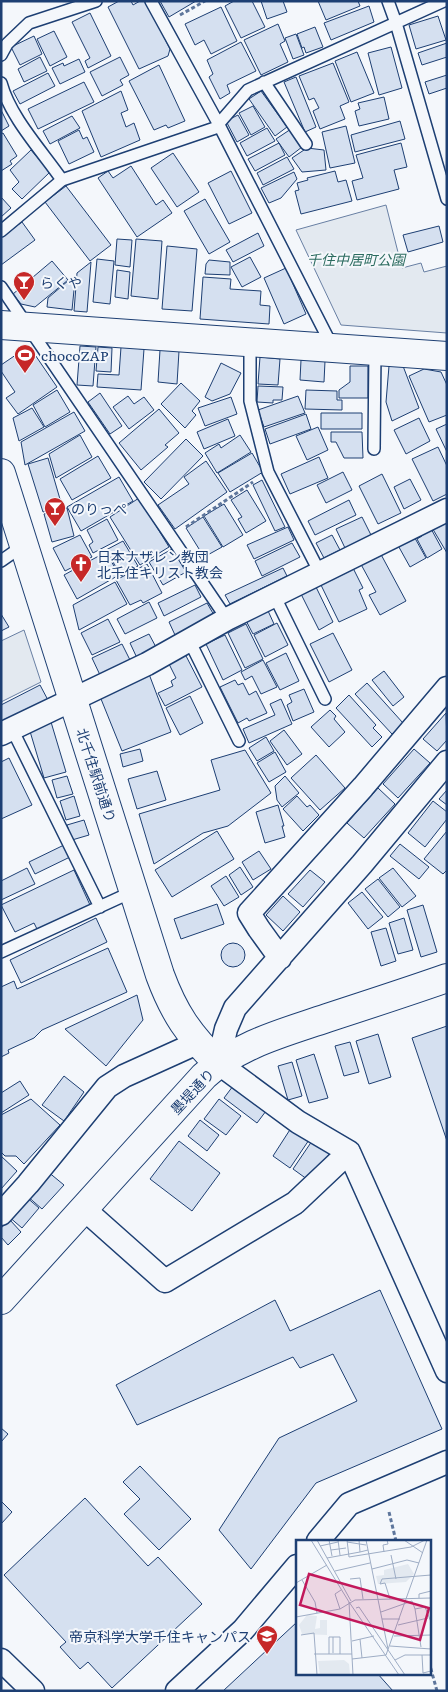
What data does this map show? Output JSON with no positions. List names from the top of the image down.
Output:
{
  "streets": {
    "street": ["北千住駅前通り", "墨堤通り"]
  },
  "crossings": [
    ["北千住駅前通り", "墨堤通り"]
  ],
  "parks": ["千住中居町公園"],
  "places": {
    "bar": ["らくや", "のりっぺ"],
    "sports": ["chocoZAP"],
    "church": ["日本ナザレン教団 北千住キリスト教会"],
    "school or university": ["帝京科学大学千住キャンパス"]
  }
}
